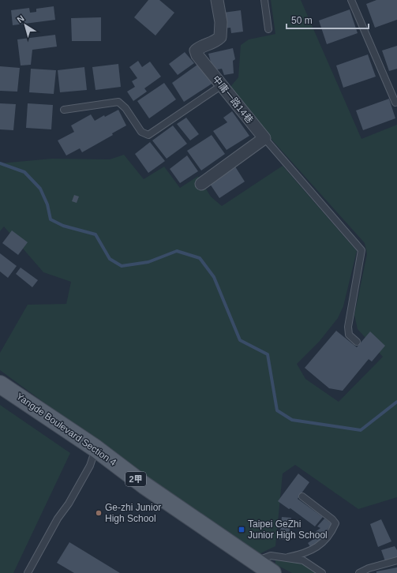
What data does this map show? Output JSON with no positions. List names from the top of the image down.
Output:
{
  "streets": {
    "main road": ["Yangde Boulevard Section 4", "2甲"],
    "street": ["中庸一路14巷"]
  },
  "places": {
    "other": ["Ge-zhi Junior High School"],
    "transit": ["Taipei GeZhi Junior High School"]
  },
  "scale_bar": "50 m",
  "north": "top left"
}
